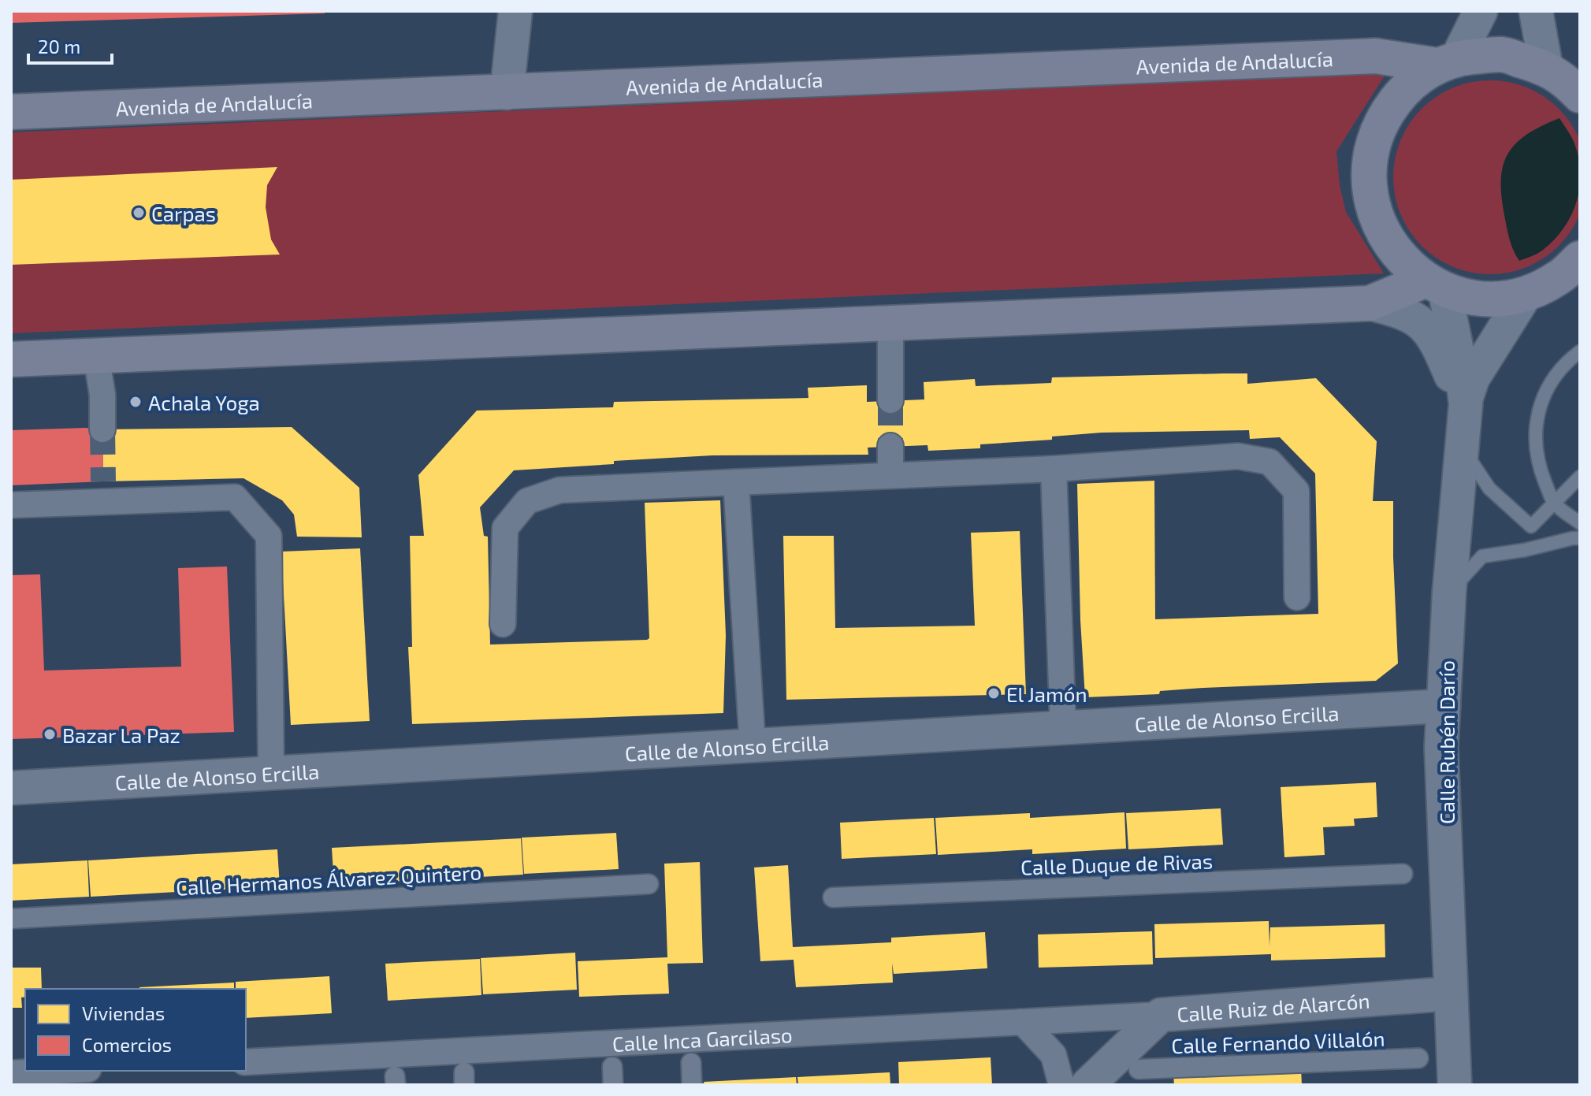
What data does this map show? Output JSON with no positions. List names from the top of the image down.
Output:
{
  "streets": {
    "main road": ["Avenida de Andalucía"],
    "street": [
      "Calle de Alonso Ercilla",
      "Calle Rubén Darío",
      "Calle Duque de Rivas",
      "Calle Hermanos Álvarez Quintero",
      "Calle Ruiz de Alarcón",
      "Calle Inca Garcilaso",
      "Calle Fernando Villalón"
    ]
  },
  "crossings": [
    ["Calle de Alonso Ercilla", "Calle Rubén Darío"],
    ["Calle Rubén Darío", "Calle Ruiz de Alarcón"],
    ["Calle Ruiz de Alarcón", "Calle Inca Garcilaso"]
  ],
  "places": [
    "Carpas",
    "Achala Yoga",
    "El Jamón",
    "Bazar La Paz"
  ],
  "legend": ["Viviendas", "Comercios"],
  "scale_bar": "20 m"
}
